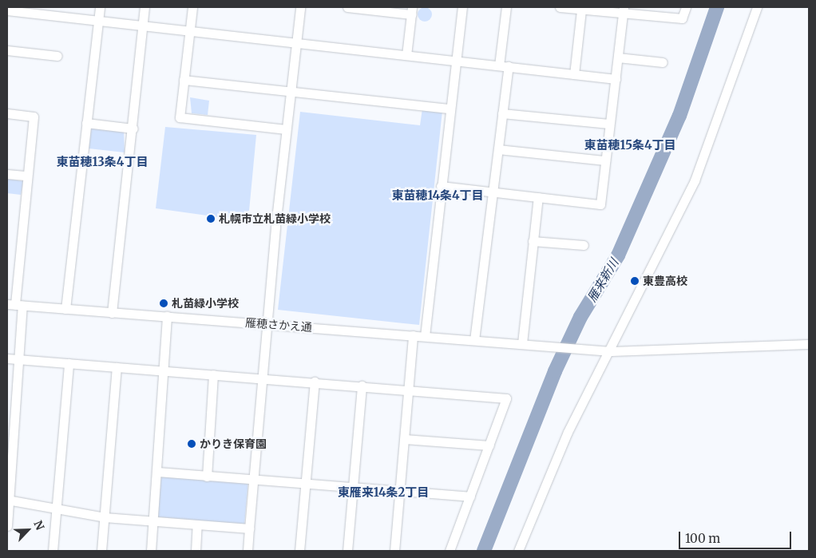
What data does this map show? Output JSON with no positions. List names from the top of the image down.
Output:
{
  "streets": {
    "street": ["雁穂さかえ通"]
  },
  "districts": [
    "東苗穂15条4丁目",
    "東苗穂13条4丁目",
    "東苗穂14条4丁目",
    "東雁来14条2丁目"
  ],
  "water": ["雁来新川"],
  "places": [
    "札幌市立札苗緑小学校",
    "東豊高校",
    "札苗緑小学校",
    "かりき保育園"
  ],
  "scale_bar": "100 m",
  "north": "top right"
}
